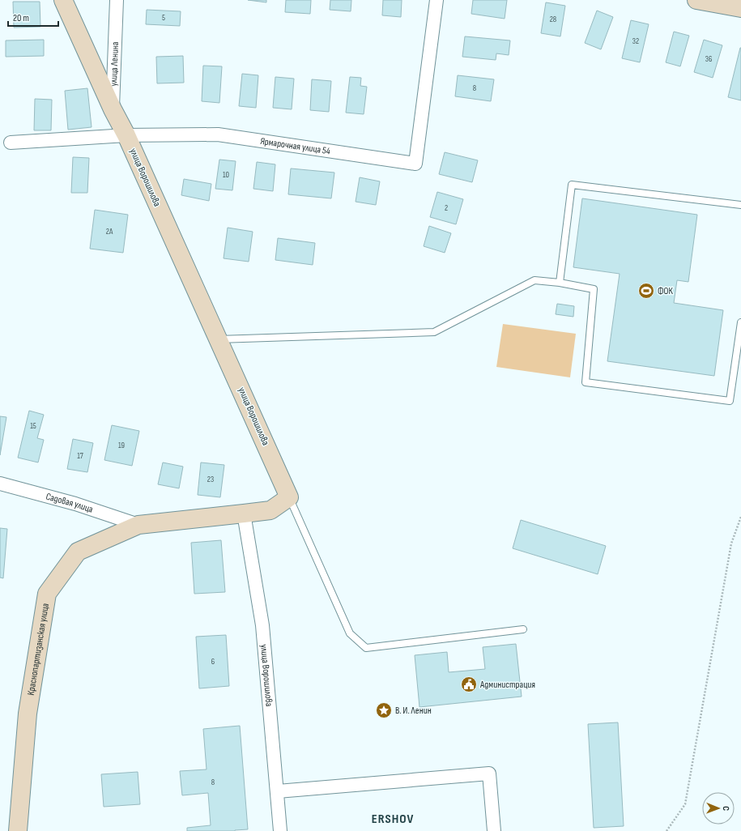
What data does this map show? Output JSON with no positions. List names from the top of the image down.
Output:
{
  "streets": {
    "street": [
      "улица Ленина",
      "Ярмарочная улица 54",
      "улица Ворошилова",
      "Садовая улица",
      "Краснопартизанская улица"
    ]
  },
  "crossings": [
    ["улица Ленина", "улица Ворошилова"],
    ["Ярмарочная улица 54", "улица Ворошилова"],
    ["улица Ворошилова", "Краснопартизанская улица"],
    ["Садовая улица", "Краснопартизанская улица"]
  ],
  "districts": ["ERSHOV"],
  "places": {
    "sports": ["ФОК"],
    "public building": ["Администрация"],
    "place": ["В. И. Ленин"]
  },
  "house_numbers": [
    "5",
    "28",
    "32",
    "36",
    "8",
    "10",
    "2",
    "2А",
    "15",
    "19",
    "17",
    "23",
    "6",
    "8"
  ],
  "scale_bar": "20 m",
  "north": "right"
}
